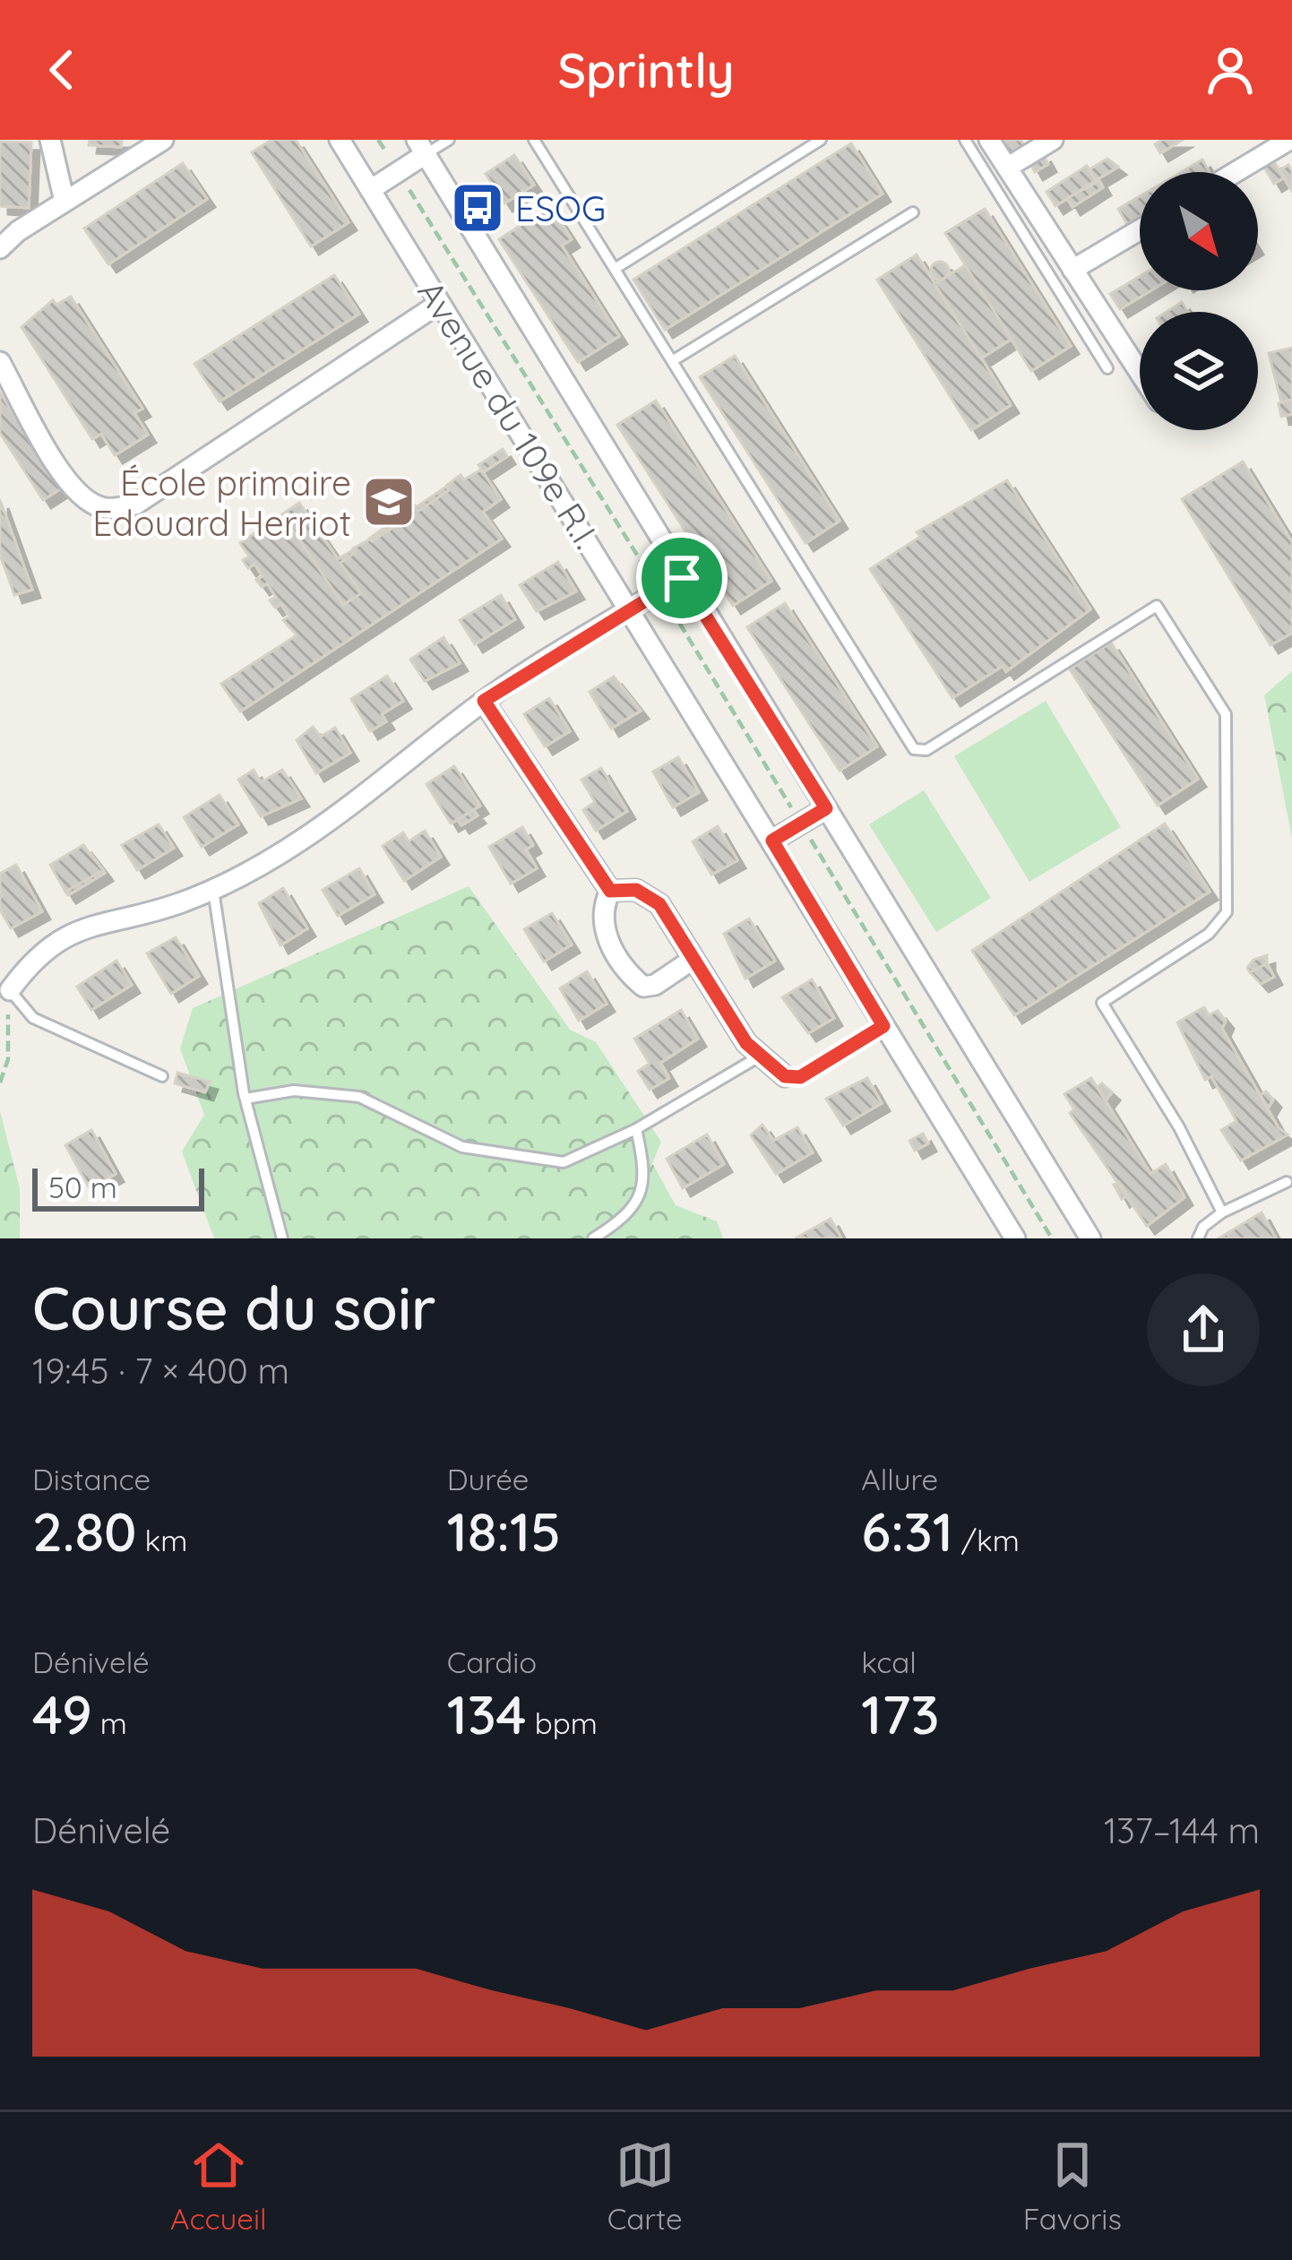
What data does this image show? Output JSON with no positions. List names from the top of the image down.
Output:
{
  "streets": {
    "street": ["Avenue du 109e R.I."]
  },
  "places": {
    "bus stop": ["ESOG"],
    "school or university": ["École primaire Edouard Herriot"]
  },
  "scale_bar": "50 m",
  "north": "bottom right",
  "page": {
    "header": "Sprintly",
    "scale": "50 m",
    "heading": ["Course du soir", "19:45 · 7 × 400 m"],
    "stats": [
      ["Distance", "2.80 km"],
      ["Durée", "18:15"],
      ["Allure", "6:31 /km"],
      ["Dénivelé", "49 m"],
      ["Cardio", "134 bpm"],
      ["kcal", "173"]
    ],
    "chart": ["Dénivelé", "137–144 m"],
    "tabs": ["Accueil", "Carte", "Favoris"]
  }
}
